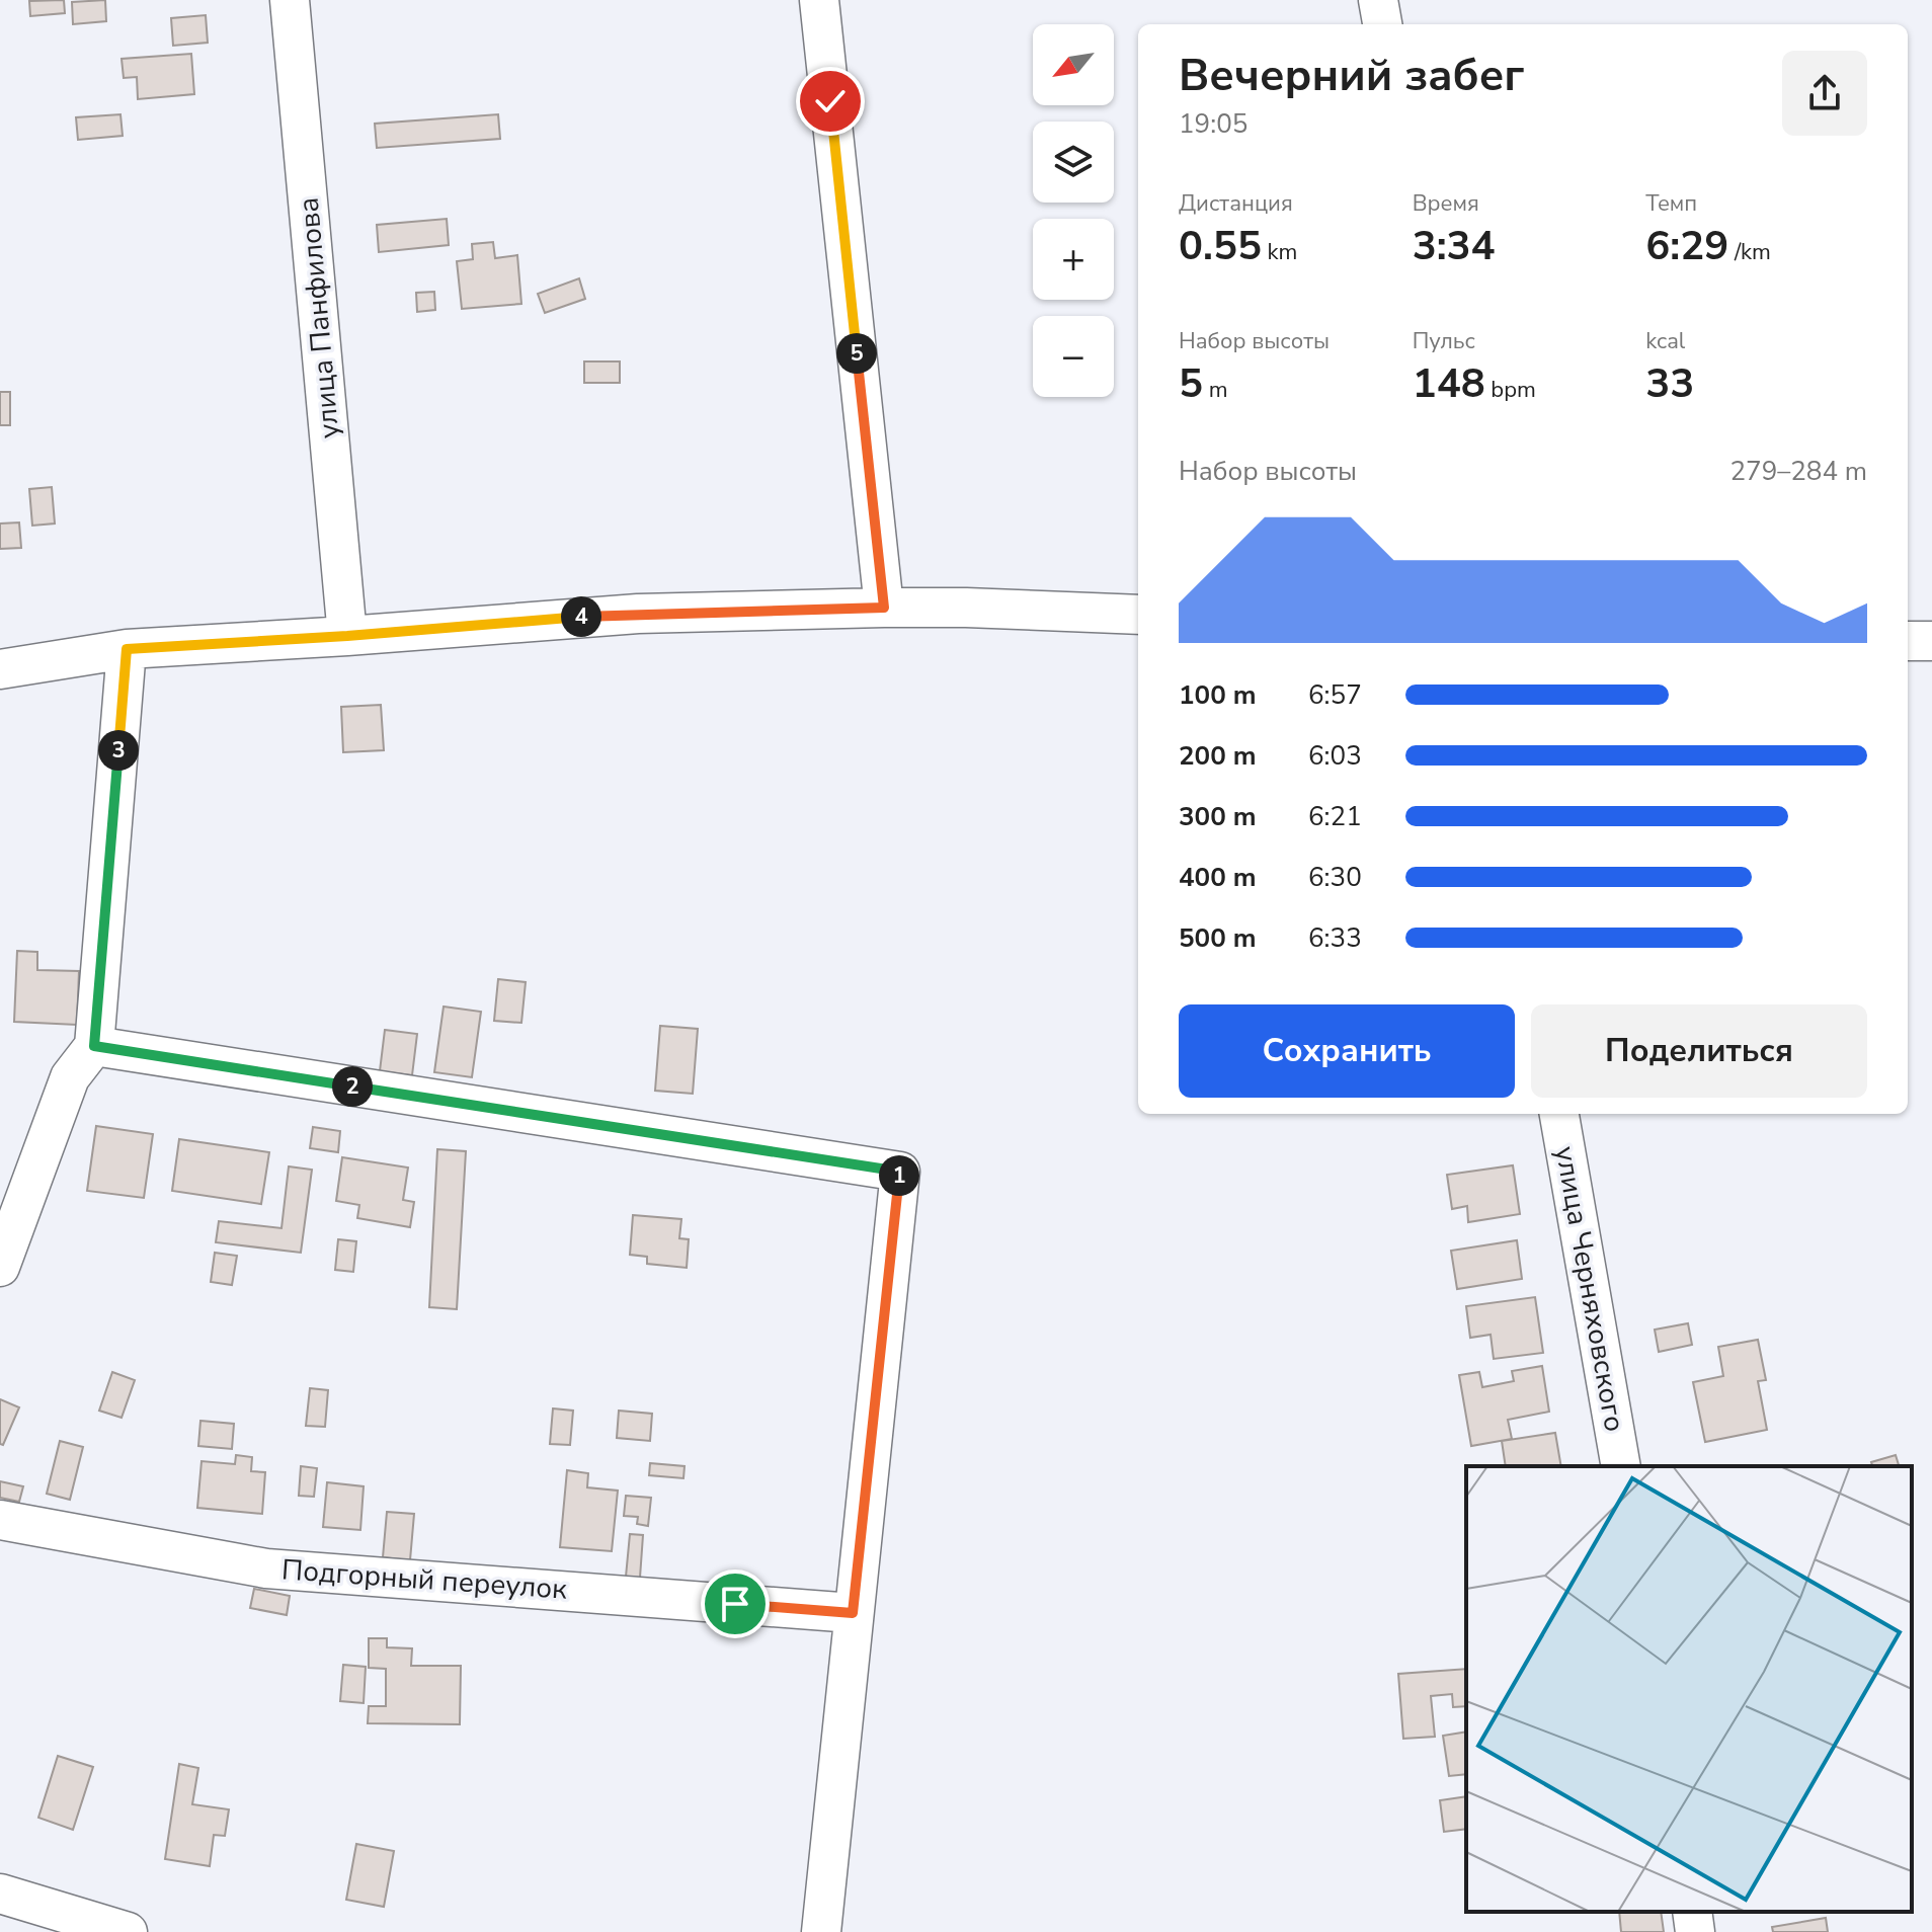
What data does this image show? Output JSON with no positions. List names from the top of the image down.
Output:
{
  "streets": {
    "street": ["улица Панфилова", "улица Черняховского", "Подгорный переулок"]
  },
  "north": "bottom left",
  "page": {
    "map_buttons": ["+", "−"],
    "heading": ["Вечерний забег", "19:05"],
    "stats": [
      ["Дистанция", "0.55 km"],
      ["Время", "3:34"],
      ["Темп", "6:29 /km"],
      ["Набор высоты", "5 m"],
      ["Пульс", "148 bpm"],
      ["kcal", "33"]
    ],
    "pins": [
      "5",
      "4",
      "3",
      "2",
      "1"
    ],
    "chart": ["Набор высоты", "279–284 m"],
    "list": [
      {
        "name": "100 m",
        "note": "6:57"
      },
      {
        "name": "200 m",
        "note": "6:03"
      },
      {
        "name": "300 m",
        "note": "6:21"
      },
      {
        "name": "400 m",
        "note": "6:30"
      },
      {
        "name": "500 m",
        "note": "6:33"
      }
    ],
    "buttons": ["Сохранить", "Поделиться"]
  }
}
